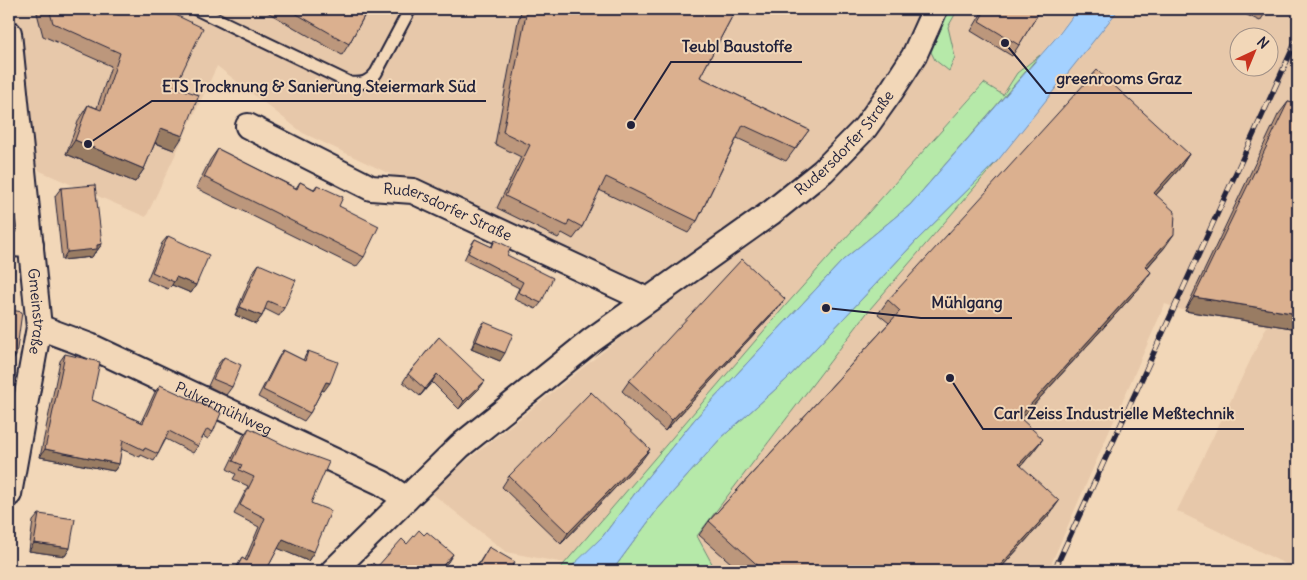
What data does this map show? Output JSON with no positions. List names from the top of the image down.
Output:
{
  "streets": {
    "street": ["Rudersdorfer Straße", "Gmeinstraße", "Pulvermühlweg"]
  },
  "crossings": [
    ["Rudersdorfer Straße", "Pulvermühlweg"],
    ["Gmeinstraße", "Pulvermühlweg"]
  ],
  "places": [
    "greenrooms Graz",
    "Teubl Baustoffe",
    "ETS Trocknung & Sanierung Steiermark Süd",
    "Mühlgang",
    "Carl Zeiss Industrielle Meßtechnik"
  ],
  "north": "top right"
}
